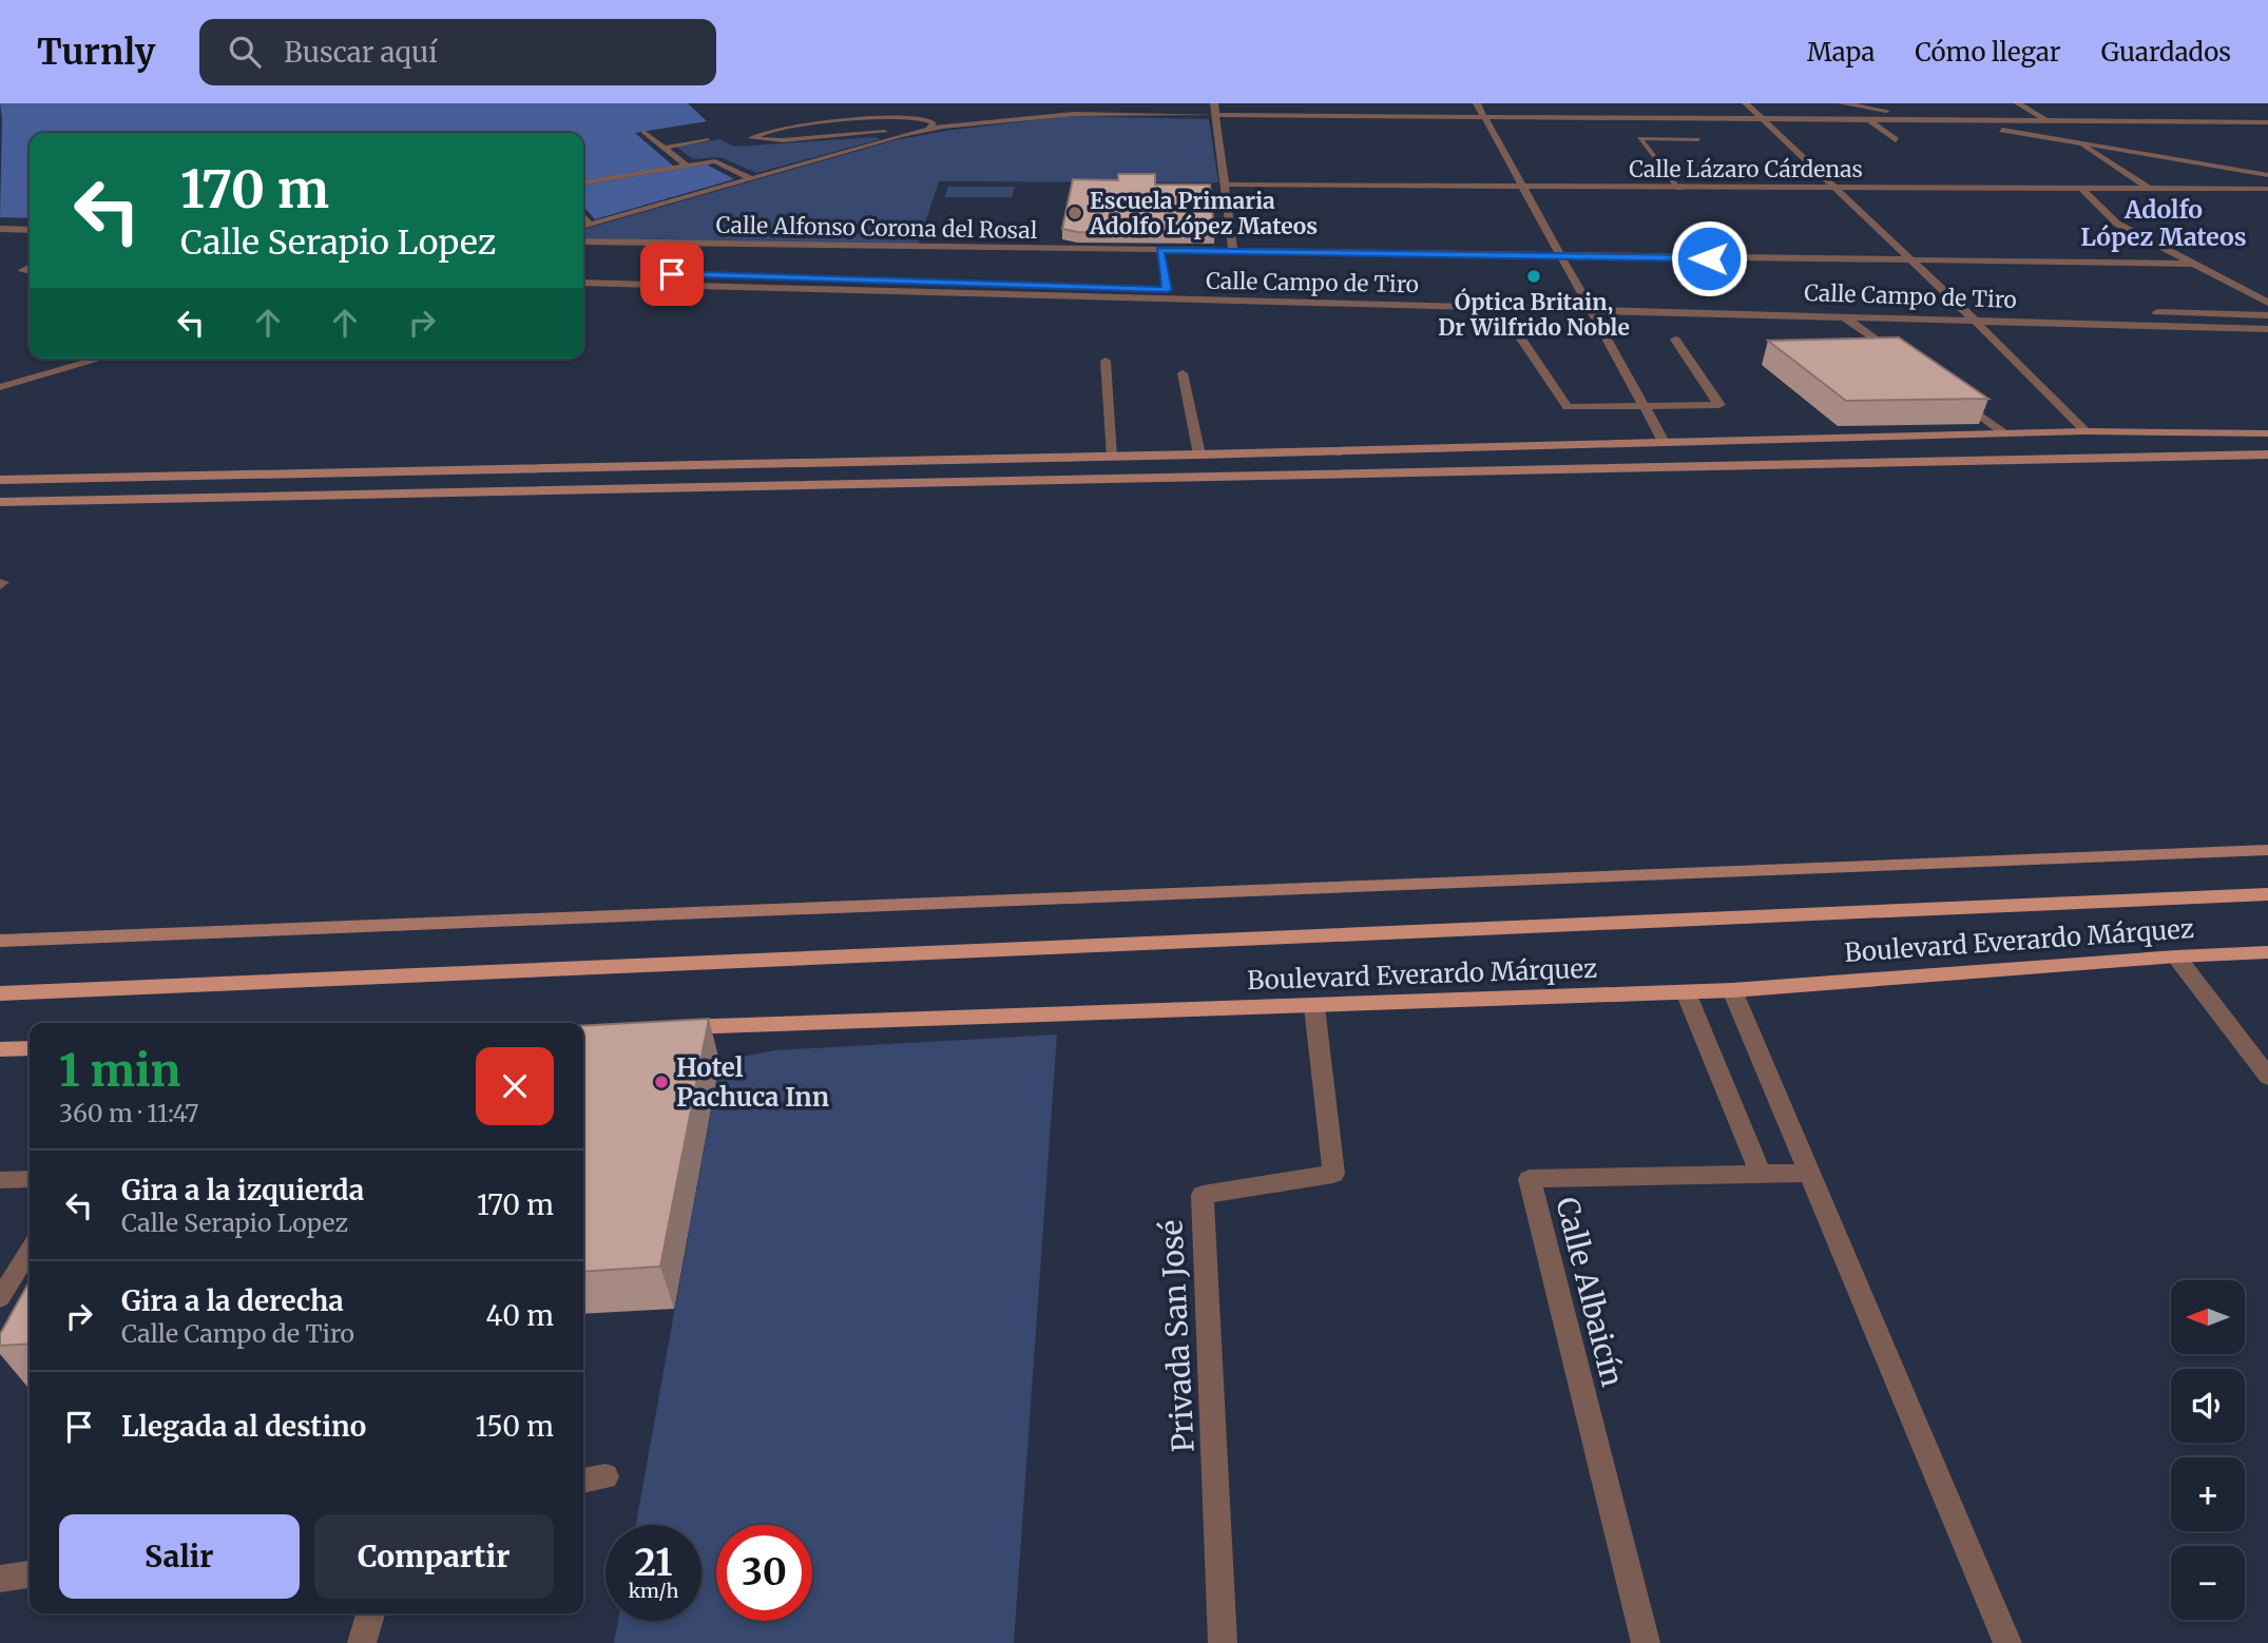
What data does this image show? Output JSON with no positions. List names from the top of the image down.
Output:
{
  "streets": {
    "main road": ["Boulevard Everardo Márquez"],
    "street": [
      "Calle Lázaro Cárdenas",
      "Calle Alfonso Corona del Rosal",
      "Calle Campo de Tiro",
      "Calle Albaicín",
      "Privada San José"
    ]
  },
  "crossings": [
    ["Boulevard Everardo Márquez", "Privada San José"]
  ],
  "districts": ["Adolfo López Mateos"],
  "places": ["Escuela Primaria Adolfo López Mateos", "Óptica Britain, Dr Wilfrido Noble", "Hotel Pachuca Inn"],
  "north": "left",
  "page": {
    "header": "Turnly",
    "search": "Buscar aquí",
    "nav": ["Mapa", "Cómo llegar", "Guardados"],
    "turn": ["170 m", "Calle Serapio Lopez"],
    "heading": ["1 min", "360 m · 11:47"],
    "list": [
      {
        "name": "Gira a la izquierda",
        "note": "Calle Serapio Lopez",
        "value": "170 m"
      },
      {
        "name": "Gira a la derecha",
        "note": "Calle Campo de Tiro",
        "value": "40 m"
      },
      {
        "name": "Llegada al destino",
        "value": "150 m"
      }
    ],
    "map_buttons": ["+", "−"],
    "buttons": ["Salir", "Compartir"],
    "speed": "21 km/h",
    "limit": "30"
  }
}
